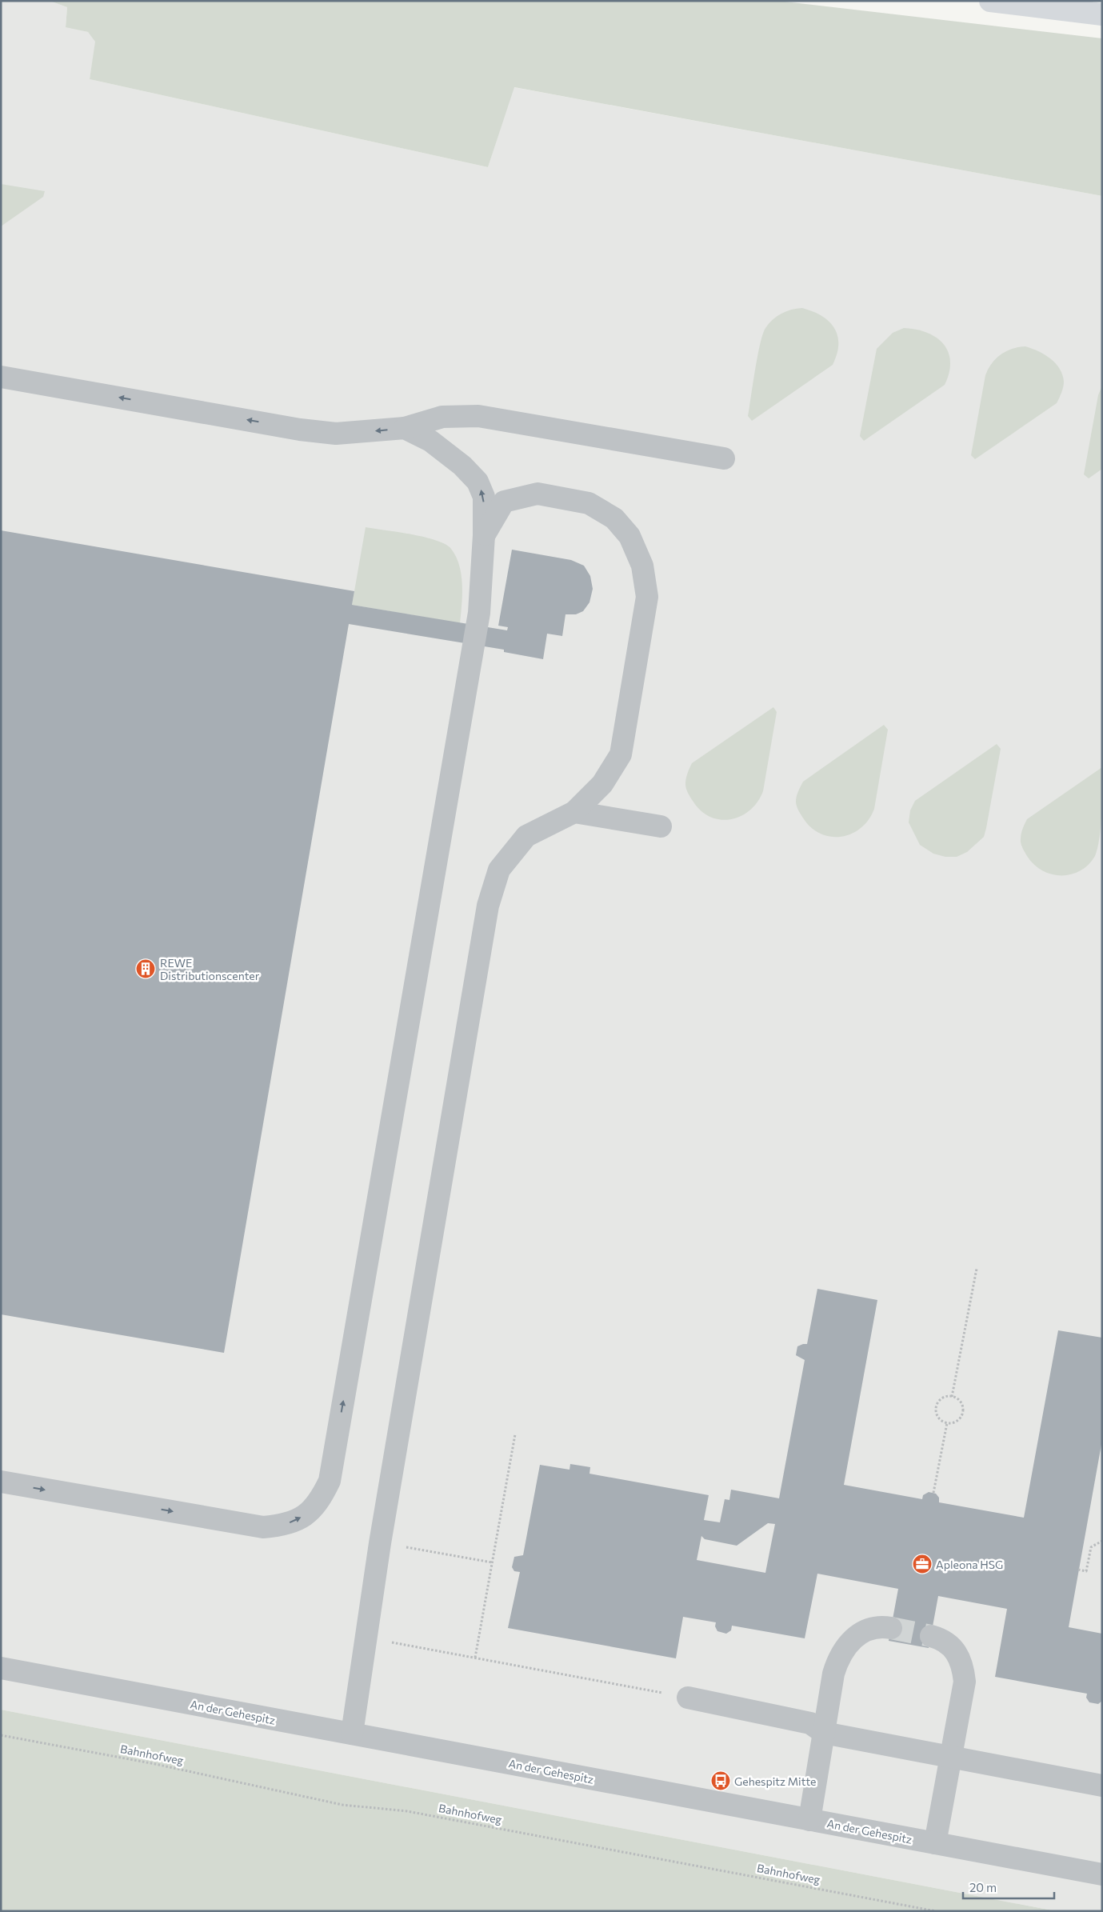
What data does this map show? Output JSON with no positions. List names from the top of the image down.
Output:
{
  "streets": {
    "street": ["An der Gehespitz"],
    "path": ["Bahnhofweg"]
  },
  "places": {
    "building": ["REWE Distributionscenter"],
    "office": ["Apleona HSG"],
    "bus stop": ["Gehespitz Mitte"]
  },
  "scale_bar": "20 m"
}
